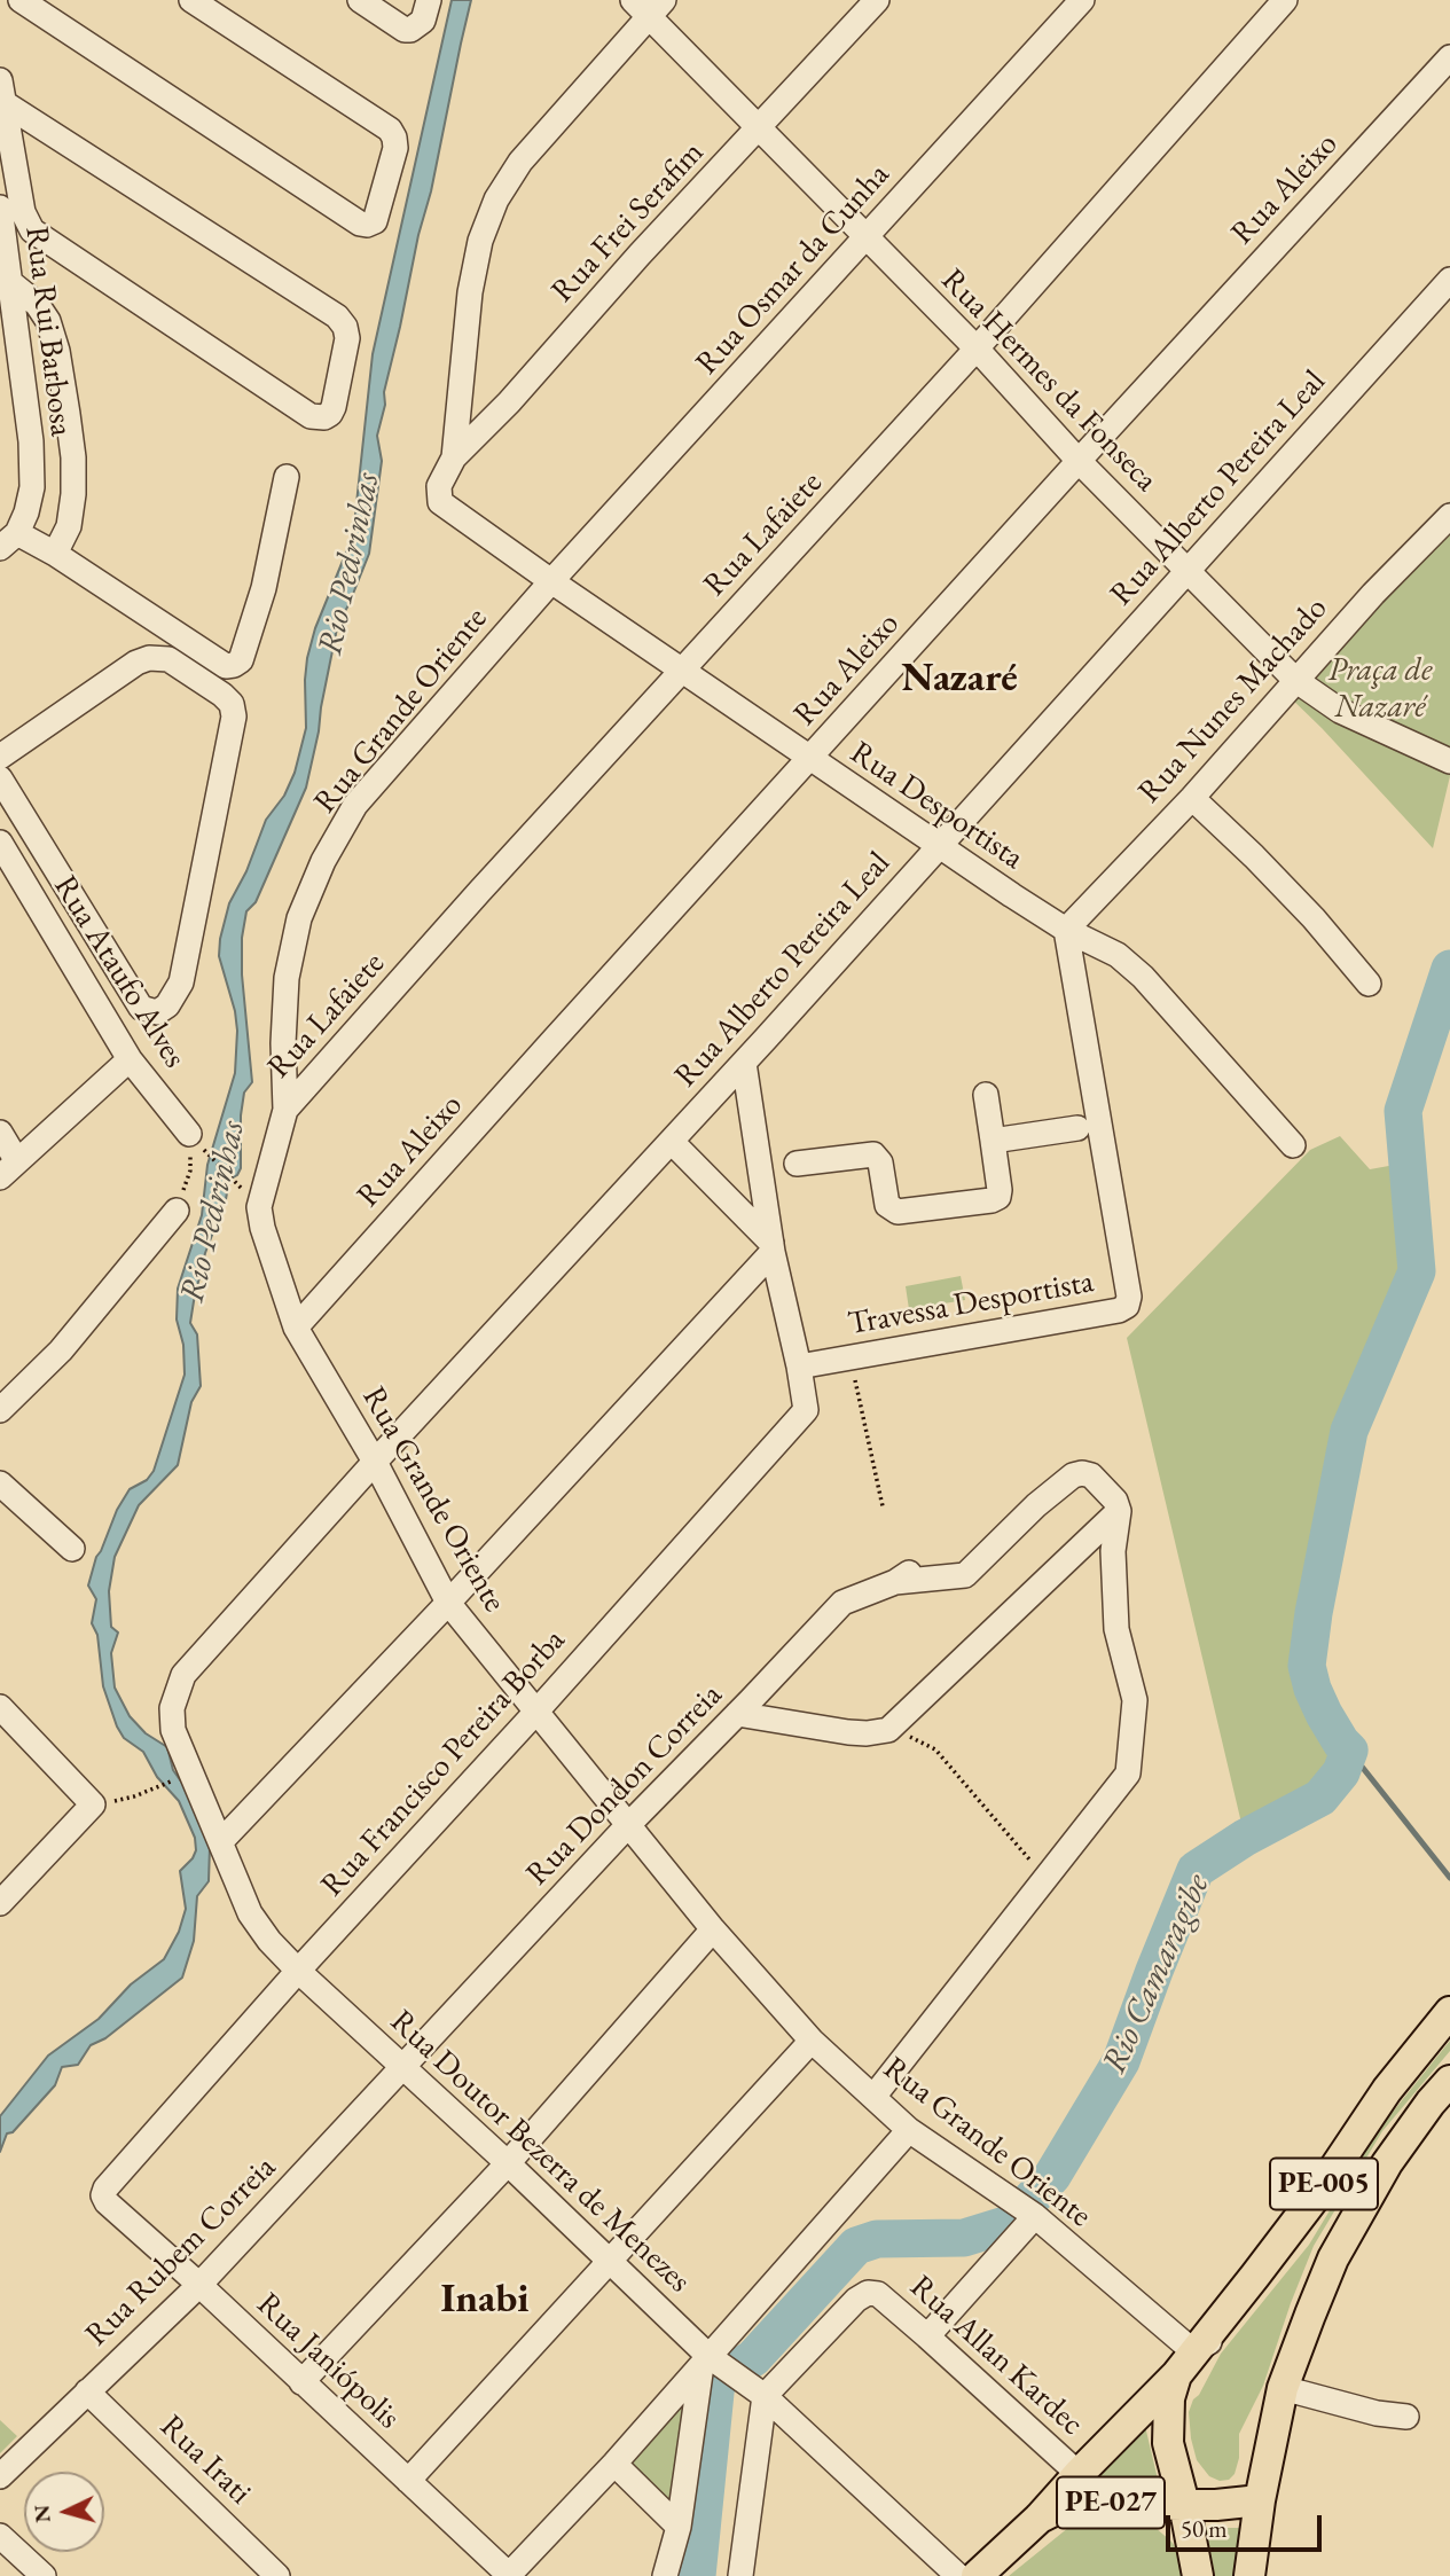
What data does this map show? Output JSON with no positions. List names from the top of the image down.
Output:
{
  "streets": {
    "main road": ["PE-005", "PE-027"],
    "street": [
      "Rua Aleixo",
      "Rua Frei Serafim",
      "Rua Osmar da Cunha",
      "Rua Rui Barbosa",
      "Rua Hermes da Fonseca",
      "Rua Alberto Pereira Leal",
      "Rua Lafaiete",
      "Rua Nunes Machado",
      "Rua Grande Oriente",
      "Rua Desportista",
      "Rua Ataufo Alves",
      "Travessa Desportista",
      "Rua Francisco Pereira Borba",
      "Rua Dondon Correia",
      "Rua Doutor Bezerra de Menezes",
      "Rua Rubem Correia",
      "Rua Allan Kardec",
      "Rua Janiópolis",
      "Rua Irati"
    ]
  },
  "crossings": [
    ["Rua Aleixo", "Rua Hermes da Fonseca"],
    ["Rua Aleixo", "Rua Grande Oriente"],
    ["Rua Aleixo", "Rua Desportista"],
    ["Rua Frei Serafim", "Rua Hermes da Fonseca"],
    ["Rua Frei Serafim", "Rua Desportista"],
    ["Rua Osmar da Cunha", "Rua Hermes da Fonseca"],
    ["Rua Osmar da Cunha", "Rua Grande Oriente"],
    ["Rua Osmar da Cunha", "Rua Desportista"],
    ["Rua Hermes da Fonseca", "Rua Alberto Pereira Leal"],
    ["Rua Hermes da Fonseca", "Rua Lafaiete"],
    ["Rua Hermes da Fonseca", "Rua Nunes Machado"],
    ["Rua Alberto Pereira Leal", "Rua Grande Oriente"],
    ["Rua Alberto Pereira Leal", "Rua Desportista"],
    ["Rua Alberto Pereira Leal", "Rua Doutor Bezerra de Menezes"],
    ["Rua Lafaiete", "Rua Grande Oriente"],
    ["Rua Lafaiete", "Rua Desportista"],
    ["Rua Nunes Machado", "Rua Desportista"],
    ["Rua Nunes Machado", "Travessa Desportista"],
    ["Rua Grande Oriente", "Rua Desportista"],
    ["Rua Grande Oriente", "Rua Francisco Pereira Borba"],
    ["Rua Grande Oriente", "Rua Dondon Correia"],
    ["Rua Grande Oriente", "PE-005"],
    ["Rua Grande Oriente", "PE-027"],
    ["Rua Desportista", "Travessa Desportista"],
    ["Travessa Desportista", "Rua Francisco Pereira Borba"],
    ["Rua Francisco Pereira Borba", "Rua Doutor Bezerra de Menezes"],
    ["Rua Francisco Pereira Borba", "Rua Janiópolis"],
    ["Rua Dondon Correia", "Rua Doutor Bezerra de Menezes"],
    ["Rua Dondon Correia", "Rua Rubem Correia"],
    ["Rua Doutor Bezerra de Menezes", "Rua Rubem Correia"],
    ["Rua Doutor Bezerra de Menezes", "Rua Allan Kardec"],
    ["PE-005", "PE-027"],
    ["Rua Rubem Correia", "Rua Janiópolis"],
    ["Rua Rubem Correia", "Rua Irati"],
    ["Rua Allan Kardec", "PE-027"]
  ],
  "districts": ["Nazaré", "Inabi"],
  "water": ["Rio Pedrinhas", "Rio Camaragibe"],
  "parks": ["Praça de Nazaré"],
  "scale_bar": "50 m",
  "north": "left"
}
